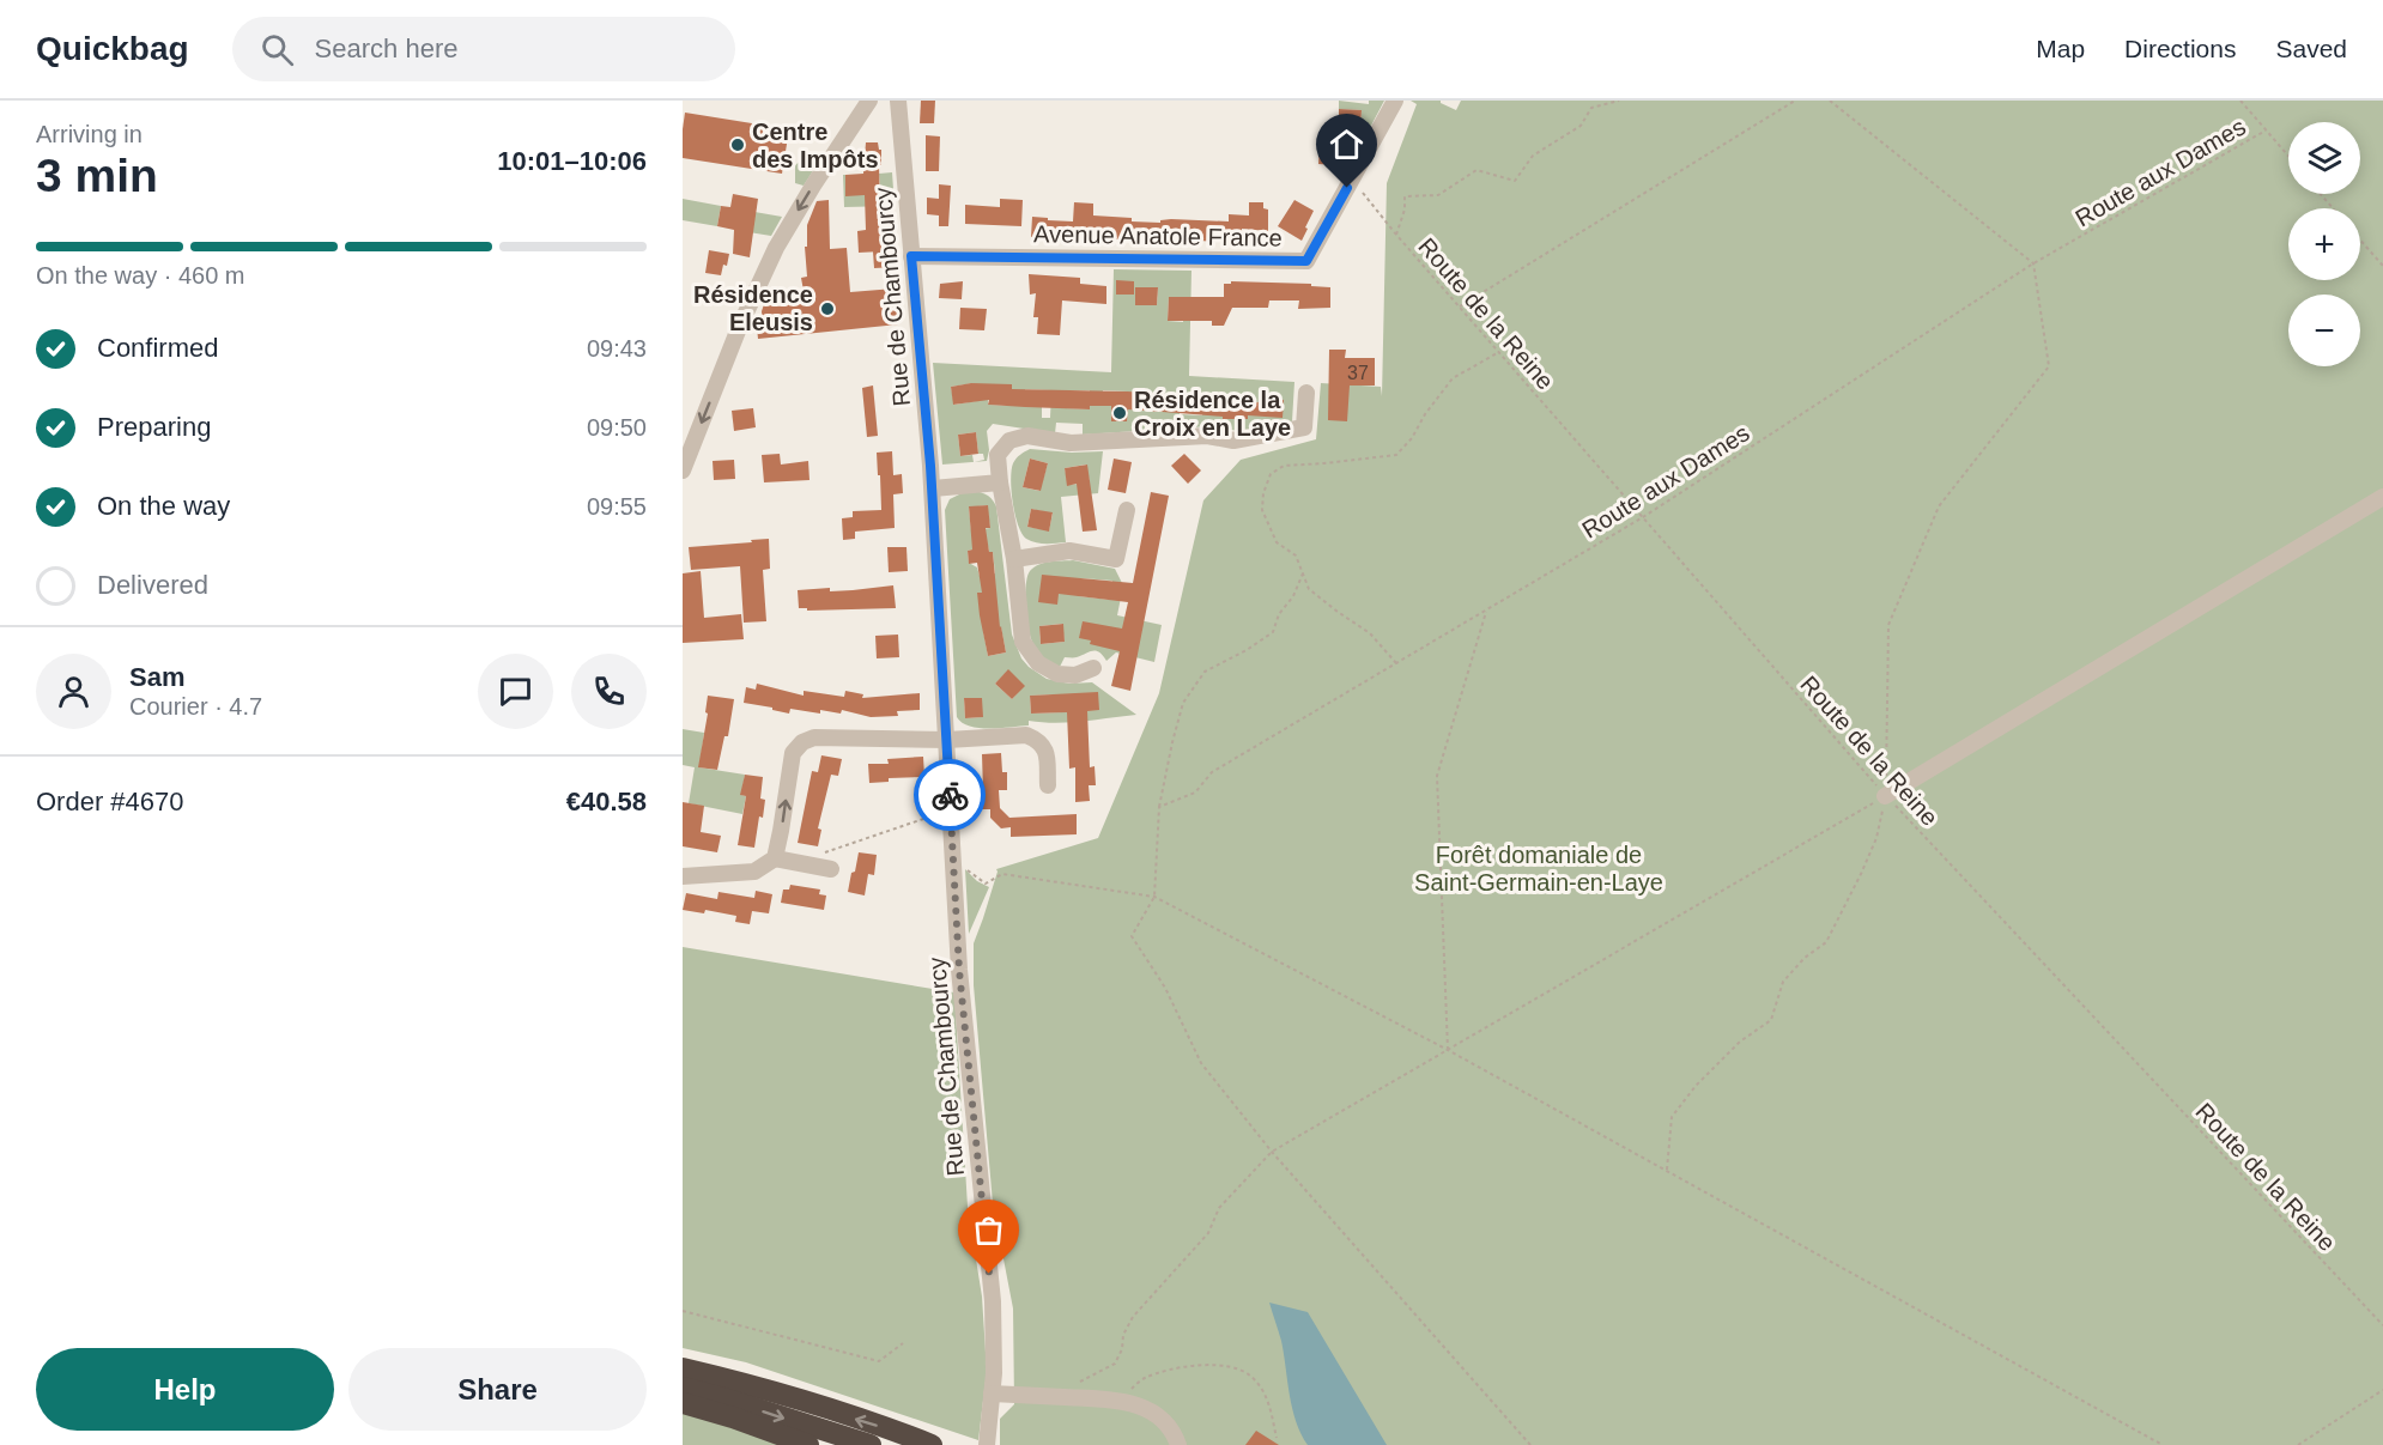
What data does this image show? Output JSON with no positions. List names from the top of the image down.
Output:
{
  "streets": {
    "street": ["Avenue Anatole France", "Rue de Chambourcy"],
    "path": ["Route aux Dames", "Route de la Reine"]
  },
  "crossings": [
    ["Route aux Dames", "Route de la Reine"],
    ["Avenue Anatole France", "Rue de Chambourcy"],
    ["Avenue Anatole France", "Route de la Reine"]
  ],
  "parks": ["Forêt domaniale de Saint-Germain-en-Laye"],
  "places": ["Centre des Impôts", "Résidence Eleusis", "Résidence la Croix en Laye"],
  "house_numbers": ["37"],
  "page": {
    "header": "Quickbag",
    "search": "Search here",
    "nav": ["Map", "Directions", "Saved"],
    "heading": ["3 min", "Arriving in", "10:01–10:06"],
    "panel": [
      "Sam",
      "Courier · 4.7",
      "Order #4670",
      "€40.58"
    ],
    "map_buttons": ["+", "−"],
    "bar": "On the way · 460 m",
    "list": [
      ["Confirmed", "09:43"],
      ["Preparing", "09:50"],
      ["On the way", "09:55"],
      "Delivered"
    ],
    "buttons": ["Help", "Share"]
  }
}
